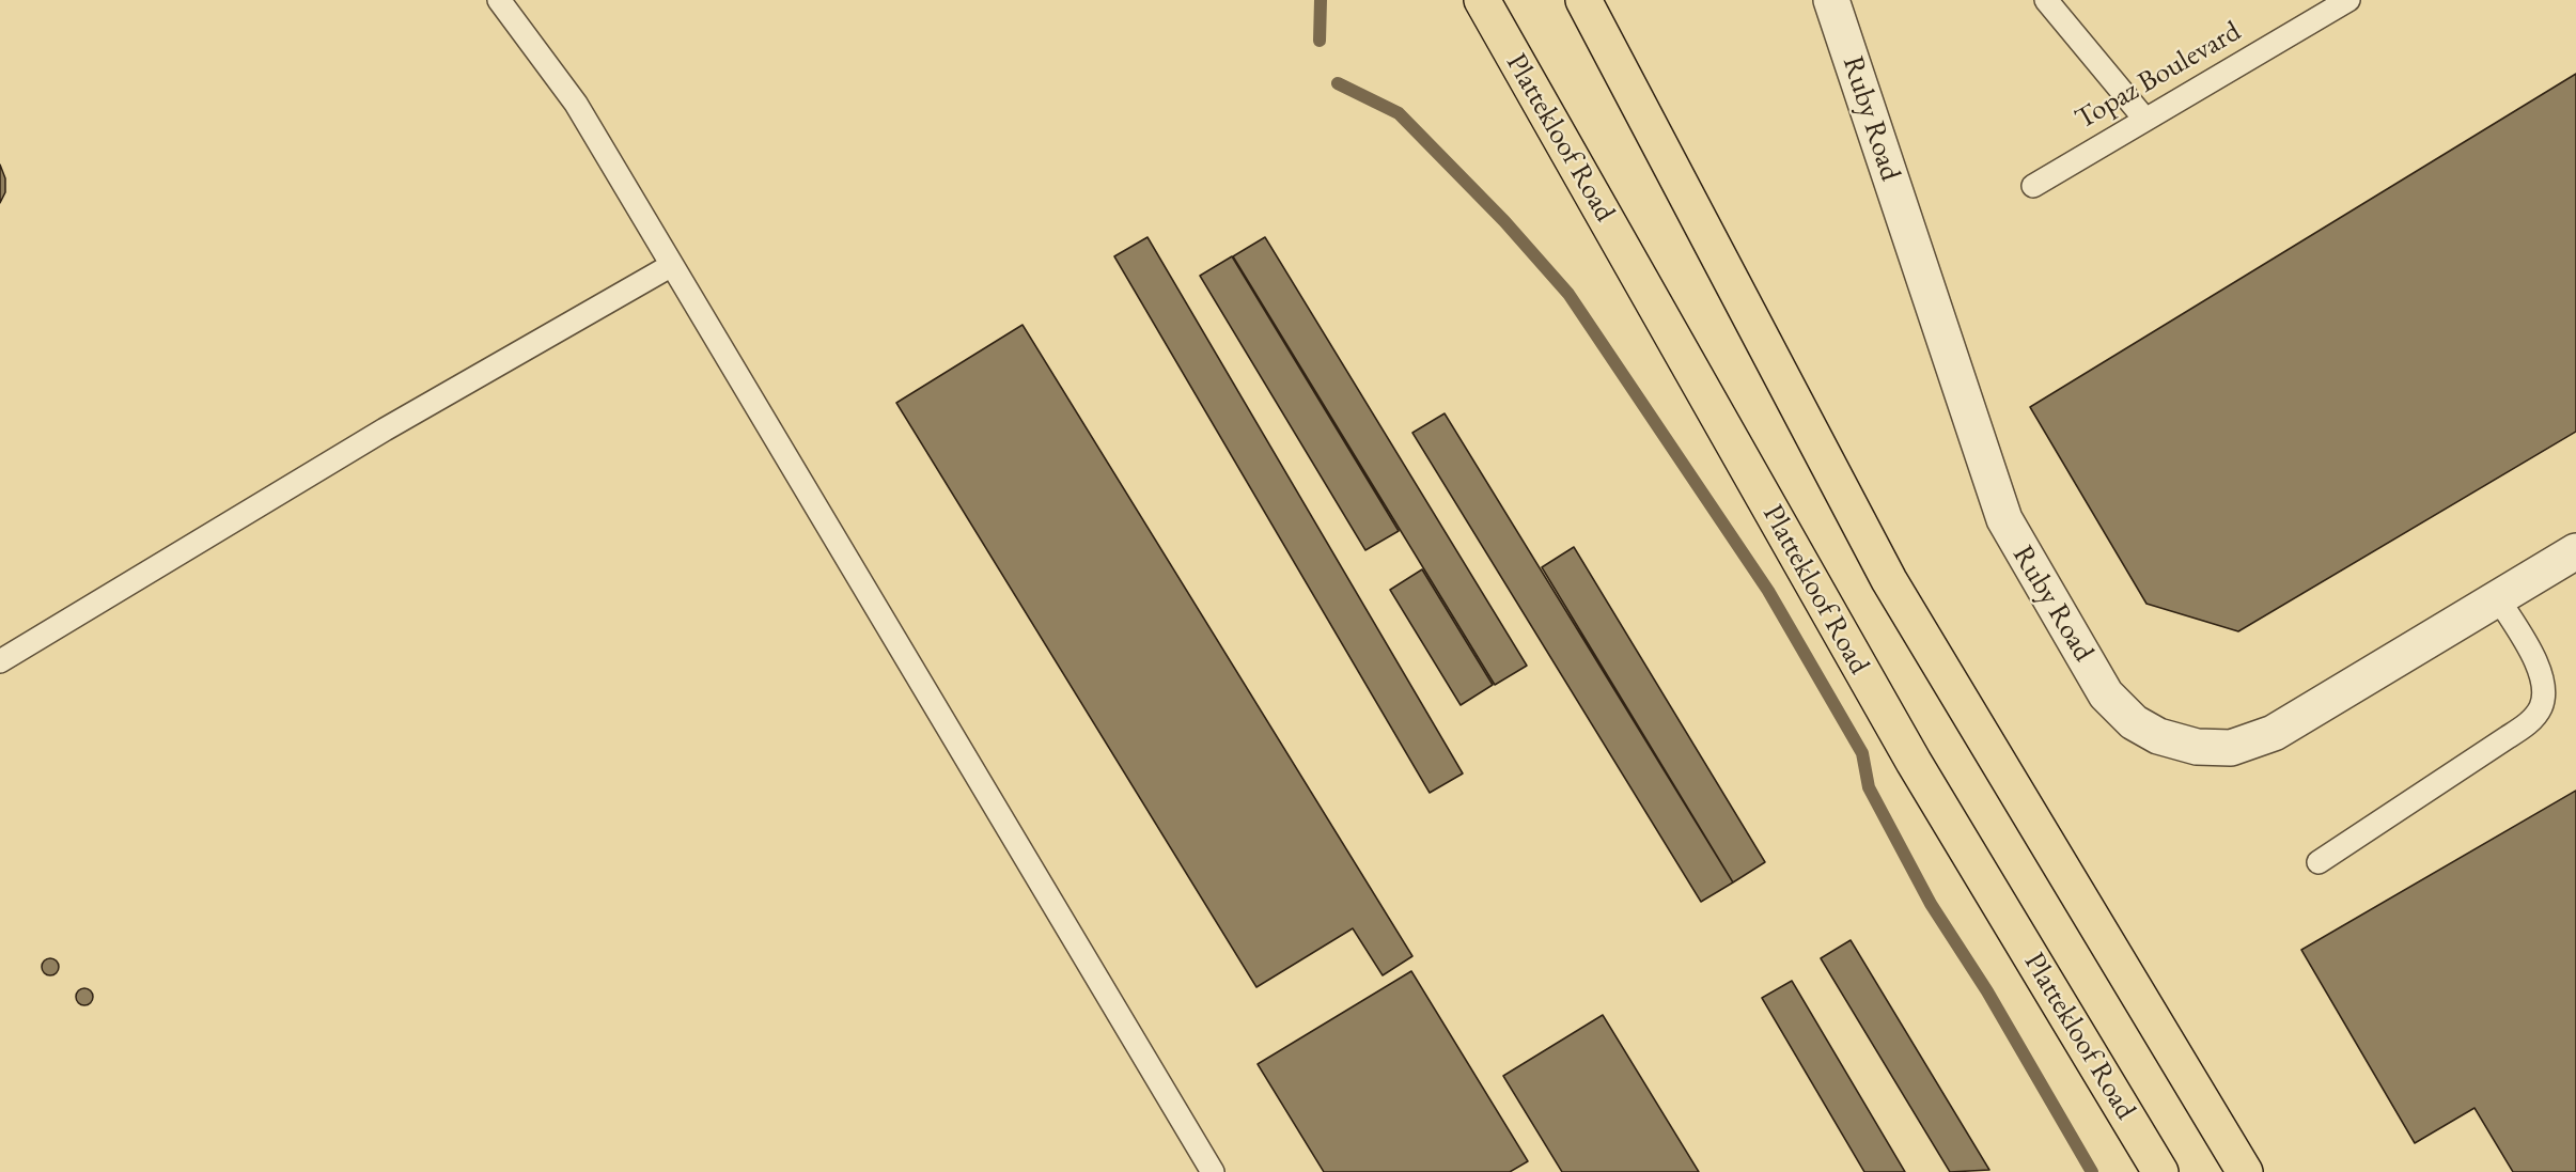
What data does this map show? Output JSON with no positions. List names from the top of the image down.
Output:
{
  "streets": {
    "main road": ["Plattekloof Road"],
    "street": ["Ruby Road"],
    "lane": ["Topaz Boulevard"]
  }
}
